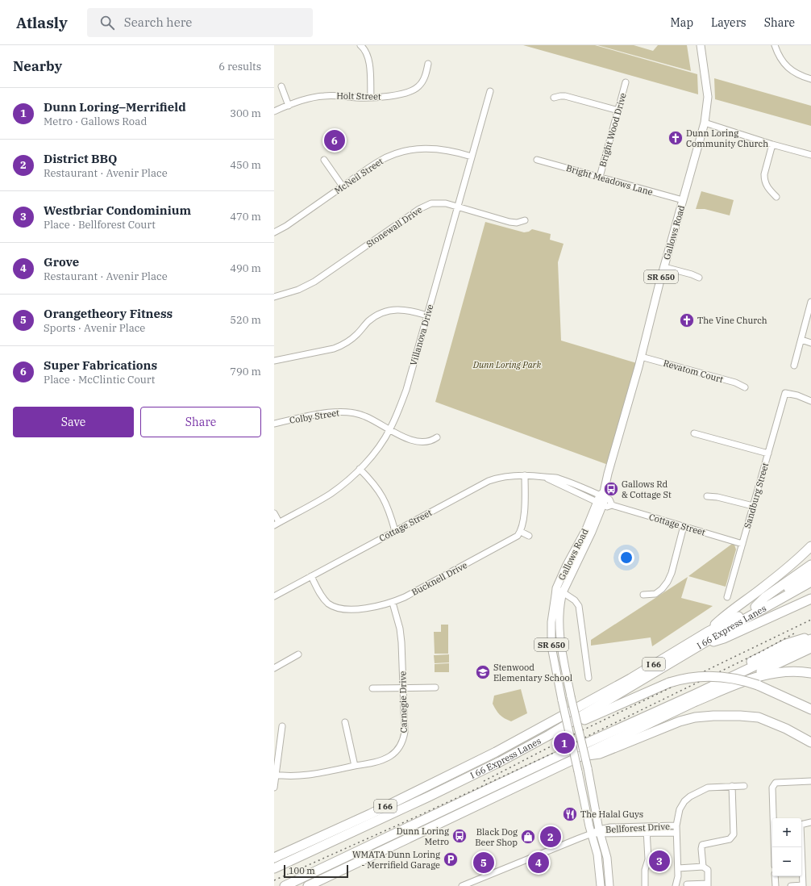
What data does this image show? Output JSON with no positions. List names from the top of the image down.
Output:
{
  "streets": {
    "highway": ["I 66 Express Lanes", "I 66"],
    "main road": ["Gallows Road", "SR 650"],
    "street": [
      "Holt Street",
      "Bright Wood Drive",
      "McNeil Street",
      "Bright Meadows Lane",
      "Stonewall Drive",
      "Villanova Drive",
      "Revatom Court",
      "Colby Street",
      "Sandburg Street",
      "Cottage Street",
      "Bucknell Drive",
      "Carnegie Drive",
      "Bellforest Drive"
    ]
  },
  "crossings": [
    ["Bright Wood Drive", "Bright Meadows Lane"],
    ["McNeil Street", "Villanova Drive"],
    ["Bright Meadows Lane", "Gallows Road"],
    ["Stonewall Drive", "Villanova Drive"],
    ["Gallows Road", "Revatom Court"],
    ["Gallows Road", "Cottage Street"],
    ["Gallows Road", "Bellforest Drive"],
    ["Villanova Drive", "Colby Street"],
    ["Sandburg Street", "Cottage Street"],
    ["Cottage Street", "Bucknell Drive"],
    ["Bucknell Drive", "Carnegie Drive"]
  ],
  "parks": ["Dunn Loring Park"],
  "places": {
    "church": ["Dunn Loring Community Church", "The Vine Church"],
    "bus stop": ["Gallows Rd & Cottage St", "Dunn Loring Metro"],
    "school or university": ["Stenwood Elementary School"],
    "restaurant": ["The Halal Guys"],
    "shop": ["Black Dog Beer Shop"],
    "parking": ["WMATA Dunn Loring - Merrifield Garage"]
  },
  "scale_bar": "100 m",
  "page": {
    "header": "Atlasly",
    "search": "Search here",
    "nav": ["Map", "Layers", "Share"],
    "heading": ["Nearby", "6 results"],
    "list": [
      {
        "mark": "1",
        "name": "Dunn Loring–Merrifield",
        "note": "Metro · Gallows Road",
        "value": "300 m"
      },
      {
        "mark": "2",
        "name": "District BBQ",
        "note": "Restaurant · Avenir Place",
        "value": "450 m"
      },
      {
        "mark": "3",
        "name": "Westbriar Condominium",
        "note": "Place · Bellforest Court",
        "value": "470 m"
      },
      {
        "mark": "4",
        "name": "Grove",
        "note": "Restaurant · Avenir Place",
        "value": "490 m"
      },
      {
        "mark": "5",
        "name": "Orangetheory Fitness",
        "note": "Sports · Avenir Place",
        "value": "520 m"
      },
      {
        "mark": "6",
        "name": "Super Fabrications",
        "note": "Place · McClintic Court",
        "value": "790 m"
      }
    ],
    "pins": [
      "6",
      "1",
      "2",
      "3",
      "4",
      "5"
    ],
    "buttons": ["Save", "Share"],
    "map_buttons": ["+", "−"],
    "scale": "100 m"
  }
}
